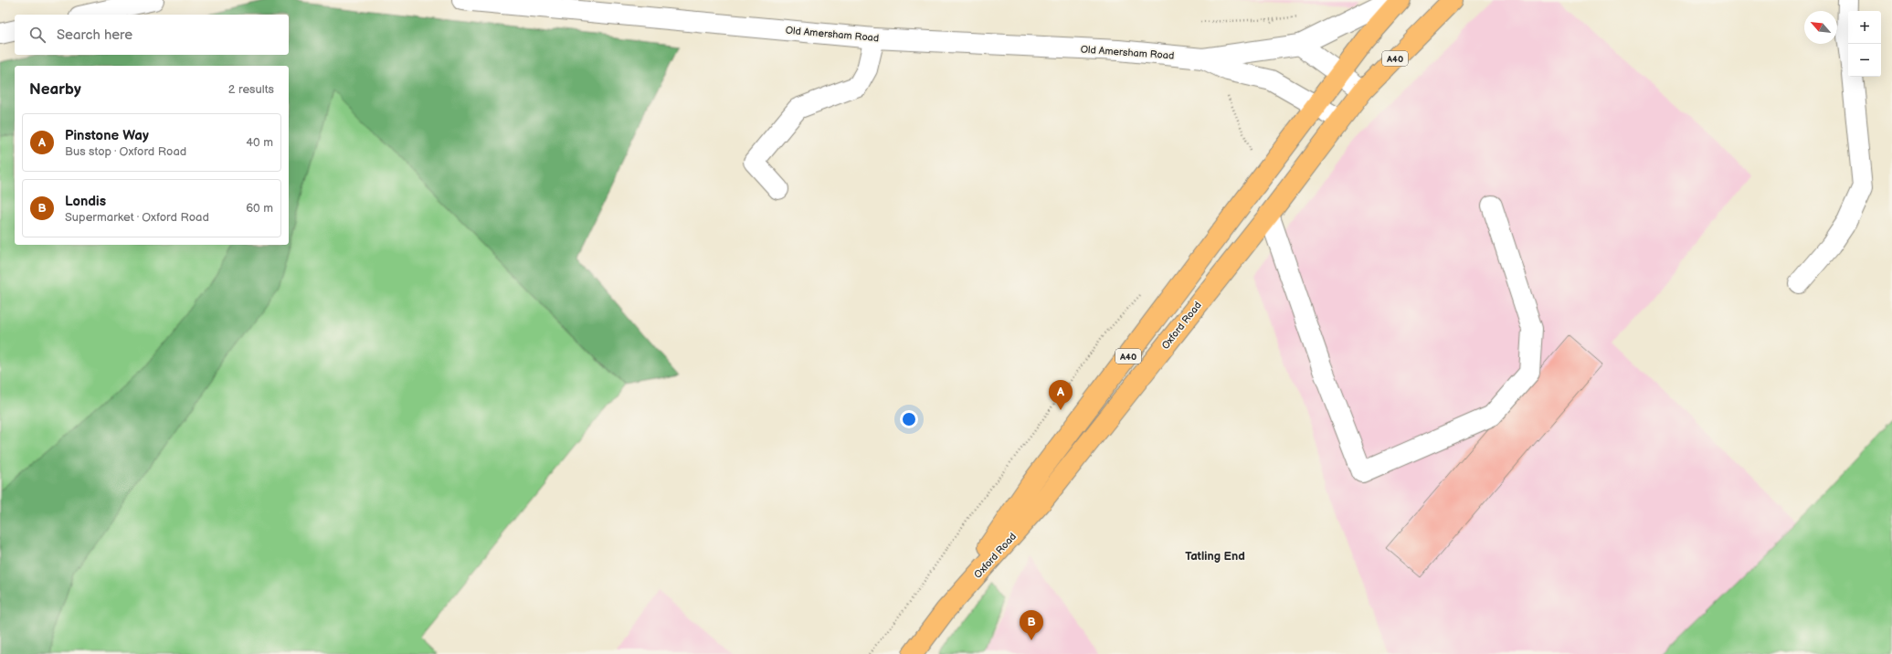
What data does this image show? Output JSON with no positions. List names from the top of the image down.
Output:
{
  "streets": {
    "main road": ["A40", "Oxford Road"],
    "street": ["Old Amersham Road"]
  },
  "crossings": [
    ["Old Amersham Road", "A40"],
    ["Old Amersham Road", "Oxford Road"],
    ["A40", "Oxford Road"]
  ],
  "districts": ["Tatling End"],
  "north": "top left",
  "page": {
    "map_buttons": ["+", "−"],
    "search": "Search here",
    "heading": ["Nearby", "2 results"],
    "list": [
      {
        "mark": "A",
        "name": "Pinstone Way",
        "note": "Bus stop · Oxford Road",
        "value": "40 m"
      },
      {
        "mark": "B",
        "name": "Londis",
        "note": "Supermarket · Oxford Road",
        "value": "60 m"
      }
    ],
    "pins": ["A", "B"]
  }
}
